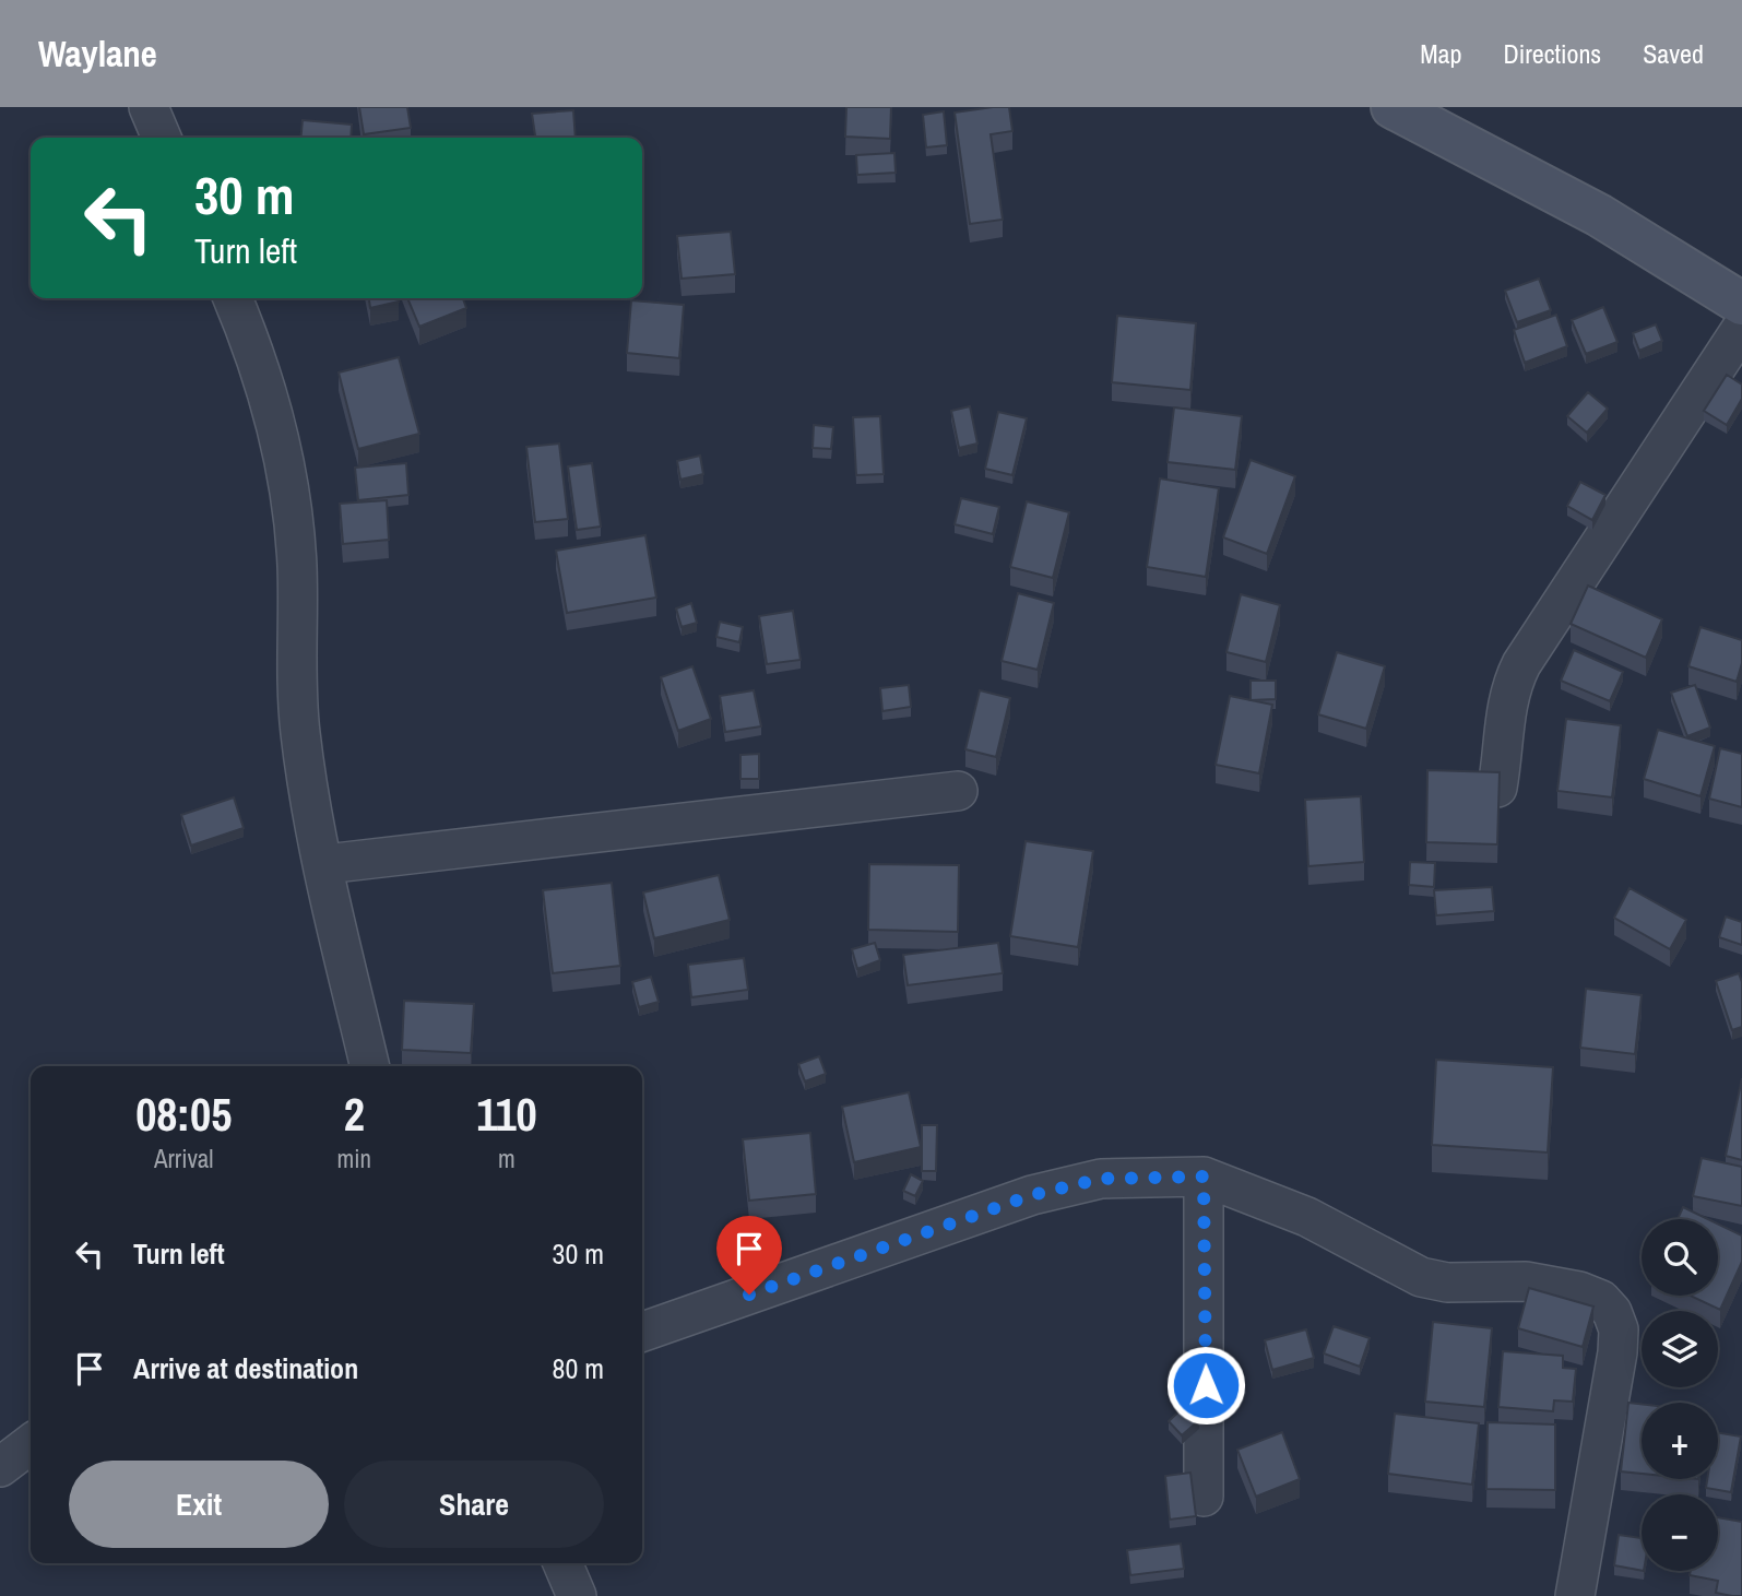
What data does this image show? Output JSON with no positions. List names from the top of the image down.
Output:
{
  "page": {
    "header": "Waylane",
    "nav": ["Map", "Directions", "Saved"],
    "turn": ["30 m", "Turn left"],
    "eta": [
      "08:05",
      "Arrival",
      "2",
      "min",
      "110",
      "m"
    ],
    "list": [
      {
        "name": "Turn left",
        "value": "30 m"
      },
      {
        "name": "Arrive at destination",
        "value": "80 m"
      }
    ],
    "map_buttons": ["+", "−"],
    "buttons": ["Exit", "Share"]
  }
}
